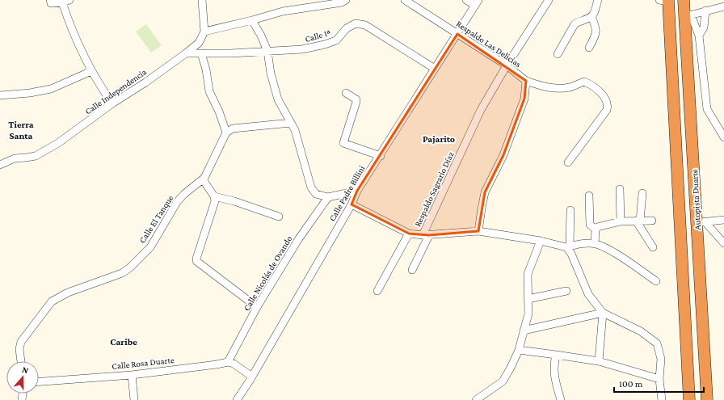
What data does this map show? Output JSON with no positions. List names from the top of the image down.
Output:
{
  "streets": {
    "highway": ["Autopista Duarte"],
    "street": [
      "Calle 1ª",
      "Respaldo Las Delicias",
      "Calle Independencia",
      "Respaldo Sagrario Díaz",
      "Calle Padre Billini",
      "Calle El Tanque",
      "Calle Nicolás de Ovando",
      "Calle Rosa Duarte"
    ]
  },
  "crossings": [
    ["Calle 1ª", "Calle Independencia"],
    ["Calle 1ª", "Calle Padre Billini"],
    ["Respaldo Las Delicias", "Respaldo Sagrario Díaz"],
    ["Respaldo Las Delicias", "Calle Padre Billini"],
    ["Calle Nicolás de Ovando", "Calle Rosa Duarte"]
  ],
  "districts": ["Tierra Santa", "Pajarito", "Caribe"],
  "scale_bar": "100 m",
  "north": "top"
}
